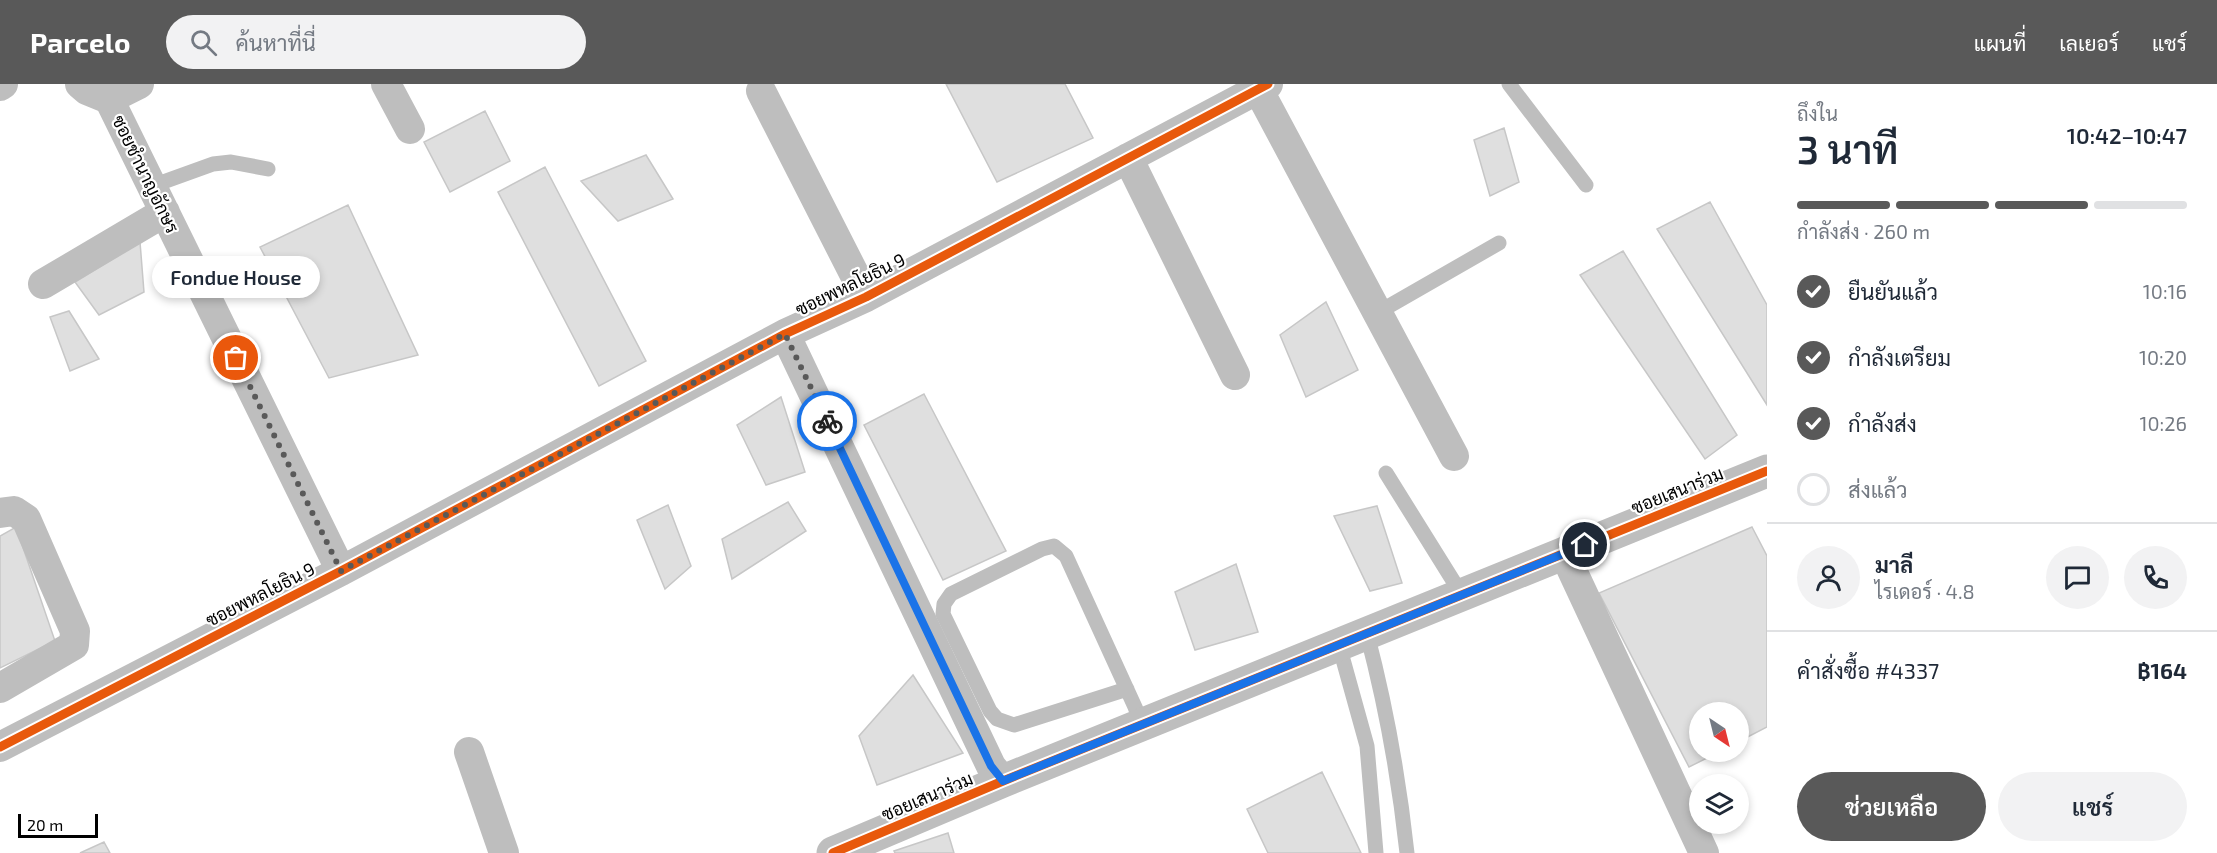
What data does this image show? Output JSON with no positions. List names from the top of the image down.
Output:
{
  "streets": {
    "street": ["ซอยชำนาญอักษร", "ซอยพหลโยธิน 9", "ซอยเสนาร่วม"]
  },
  "crossings": [
    ["ซอยชำนาญอักษร", "ซอยพหลโยธิน 9"]
  ],
  "places": ["Fondue House"],
  "scale_bar": "20 m",
  "north": "bottom right",
  "page": {
    "header": "Parcelo",
    "search": "ค้นหาที่นี่",
    "nav": ["แผนที่", "เลเยอร์", "แชร์"],
    "heading": ["3 นาที", "ถึงใน", "10:42–10:47"],
    "panel": [
      "มาลี",
      "ไรเดอร์ · 4.8",
      "คำสั่งซื้อ #4337",
      "฿164"
    ],
    "bar": "กำลังส่ง · 260 m",
    "bubble": "Fondue House",
    "list": [
      ["ยืนยันแล้ว", "10:16"],
      ["กำลังเตรียม", "10:20"],
      ["กำลังส่ง", "10:26"],
      "ส่งแล้ว"
    ],
    "buttons": ["ช่วยเหลือ", "แชร์"],
    "scale": "20 m"
  }
}
